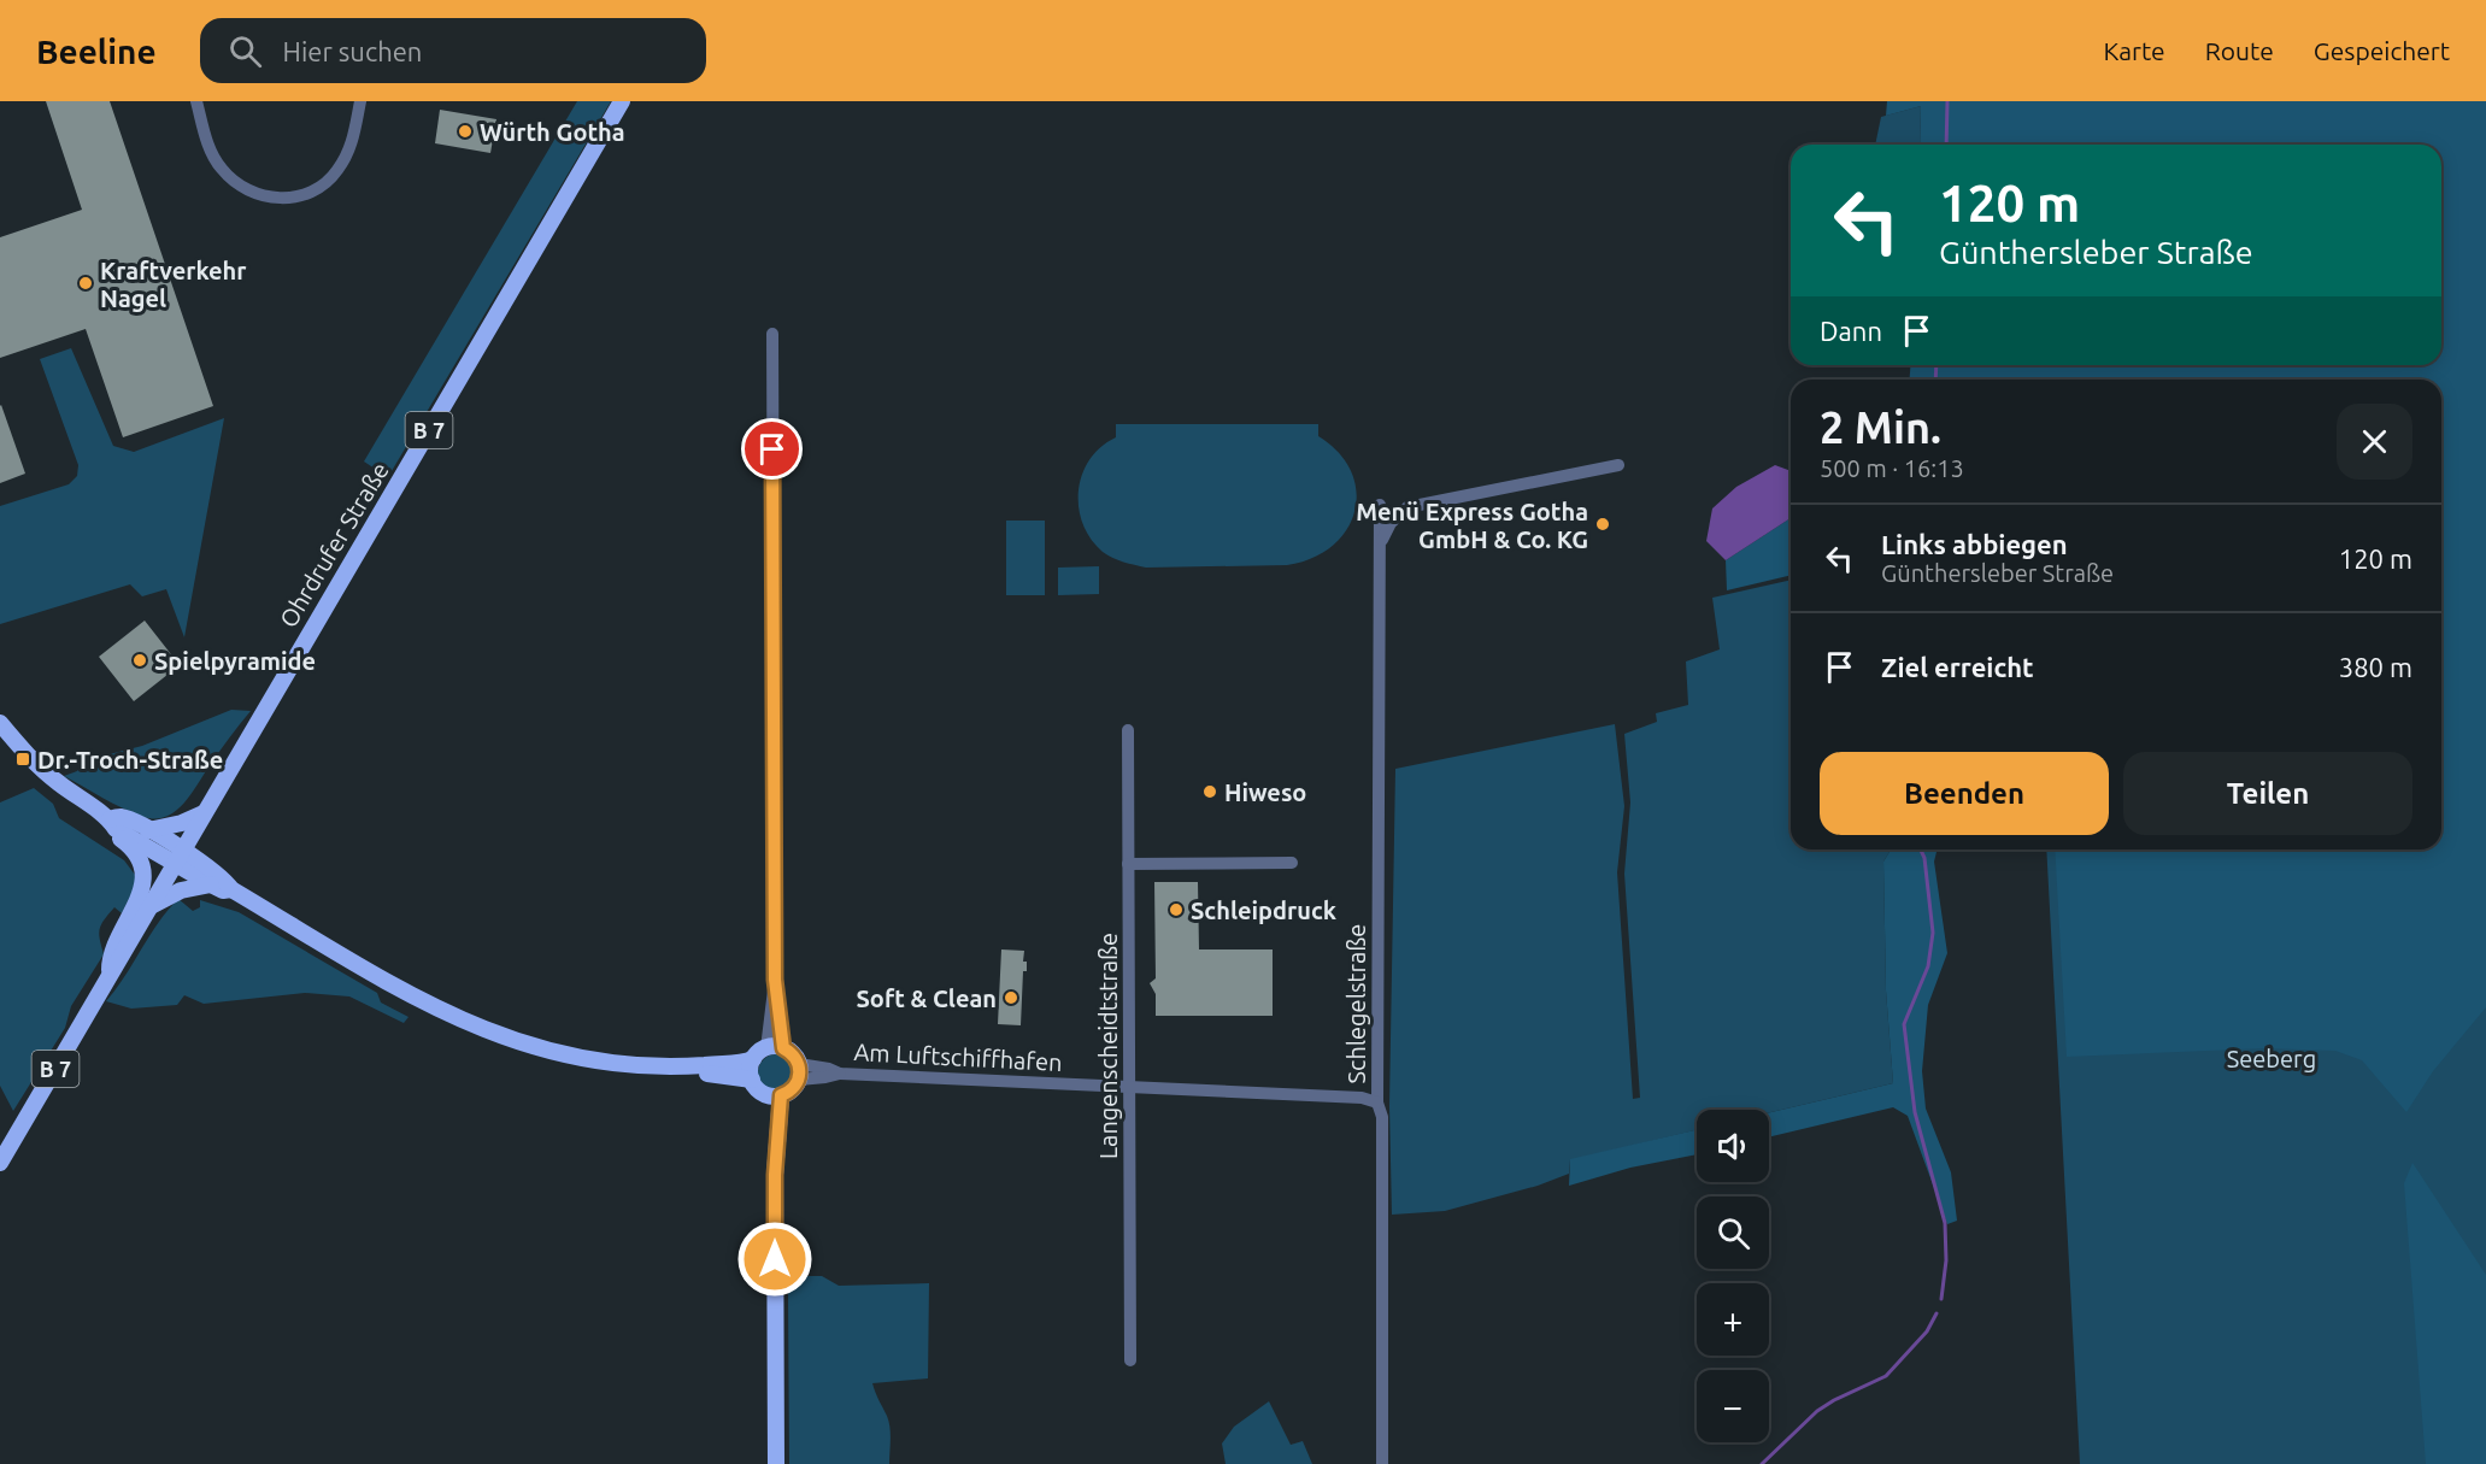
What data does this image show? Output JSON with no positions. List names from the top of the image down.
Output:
{
  "streets": {
    "main road": ["B 7", "Ohrdrufer Straße"],
    "street": ["Schlegelstraße", "Langenscheidtstraße", "Am Luftschiffhafen"]
  },
  "crossings": [
    ["B 7", "Ohrdrufer Straße"],
    ["Schlegelstraße", "Am Luftschiffhafen"],
    ["Langenscheidtstraße", "Am Luftschiffhafen"]
  ],
  "parks": ["Seeberg"],
  "places": {
    "other": [
      "Würth Gotha",
      "Kraftverkehr Nagel",
      "Menü Express Gotha GmbH & Co. KG",
      "Spielpyramide",
      "Hiweso",
      "Schleipdruck",
      "Soft & Clean"
    ],
    "transit": ["Dr.-Troch-Straße"]
  },
  "page": {
    "header": "Beeline",
    "search": "Hier suchen",
    "nav": ["Karte", "Route", "Gespeichert"],
    "turn": ["120 m", "Günthersleber Straße"],
    "then": "Dann",
    "heading": ["2 Min.", "500 m · 16:13"],
    "list": [
      {
        "name": "Links abbiegen",
        "note": "Günthersleber Straße",
        "value": "120 m"
      },
      {
        "name": "Ziel erreicht",
        "value": "380 m"
      }
    ],
    "buttons": ["Beenden", "Teilen"],
    "map_buttons": ["+", "−"]
  }
}
